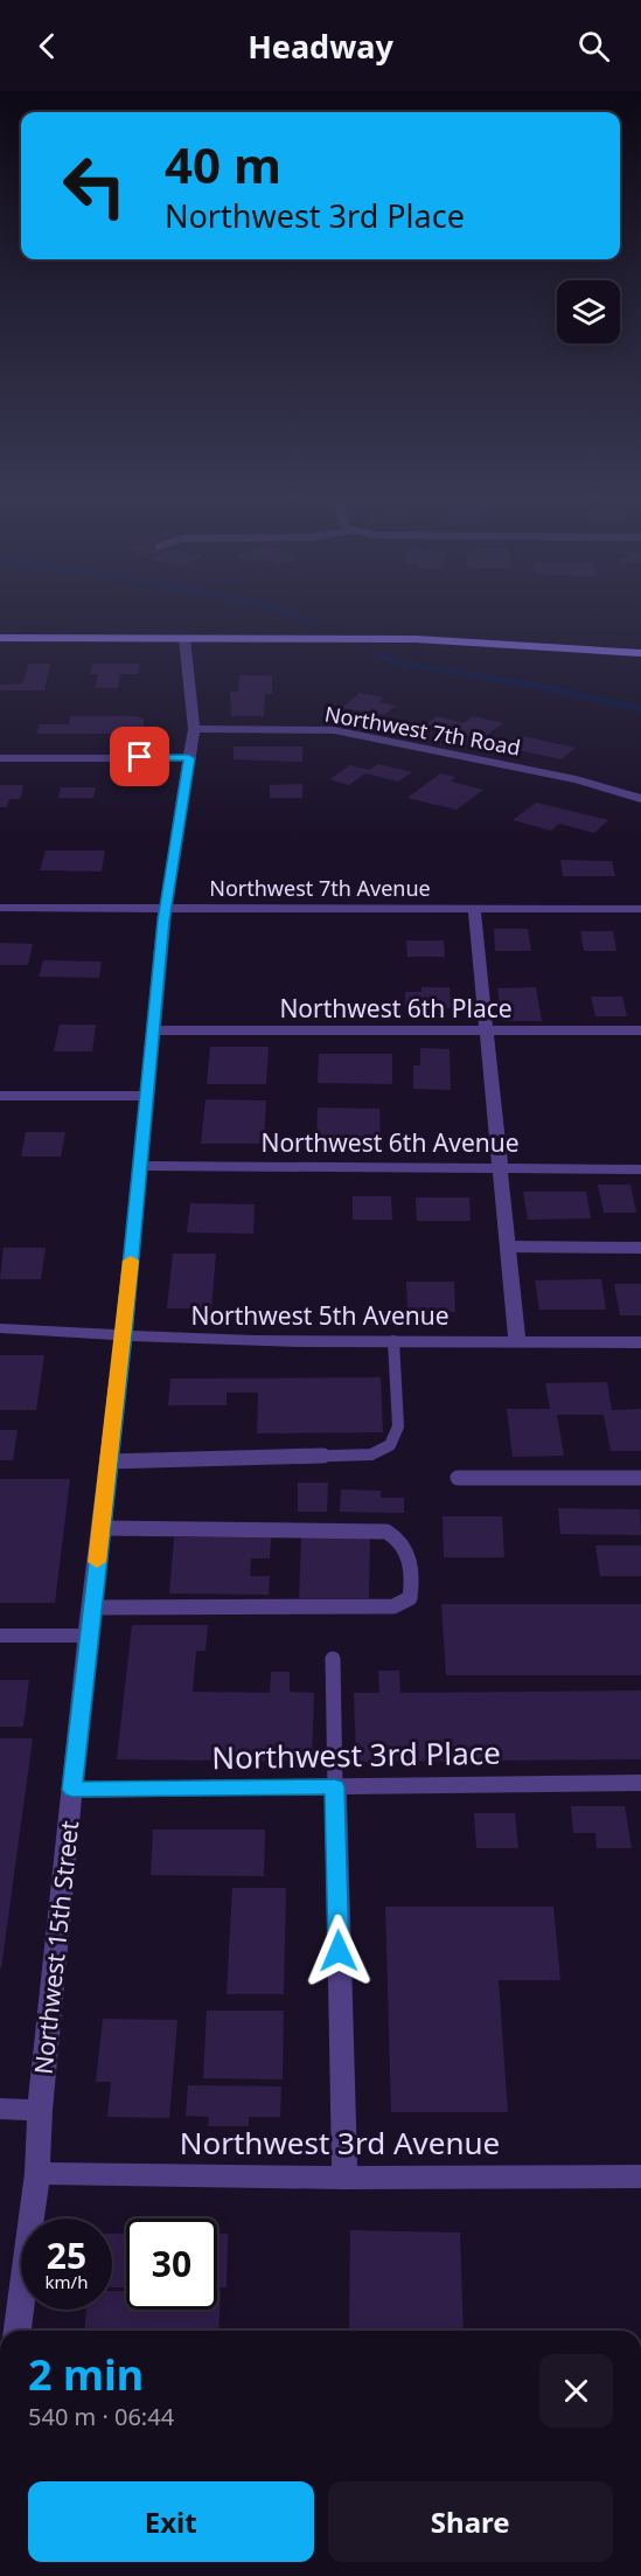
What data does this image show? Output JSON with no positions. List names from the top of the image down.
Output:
{
  "streets": {
    "street": [
      "Northwest 7th Road",
      "Northwest 7th Avenue",
      "Northwest 6th Place",
      "Northwest 6th Avenue",
      "Northwest 5th Avenue",
      "Northwest 3rd Place",
      "Northwest 15th Street",
      "Northwest 3rd Avenue"
    ]
  },
  "crossings": [
    ["Northwest 7th Road", "Northwest 15th Street"],
    ["Northwest 7th Avenue", "Northwest 15th Street"],
    ["Northwest 6th Place", "Northwest 15th Street"],
    ["Northwest 6th Avenue", "Northwest 15th Street"],
    ["Northwest 5th Avenue", "Northwest 15th Street"],
    ["Northwest 3rd Place", "Northwest 15th Street"],
    ["Northwest 15th Street", "Northwest 3rd Avenue"]
  ],
  "page": {
    "header": "Headway",
    "turn": ["40 m", "Northwest 3rd Place"],
    "speed": "25 km/h",
    "limit": "30",
    "heading": ["2 min", "540 m · 06:44"],
    "buttons": ["Exit", "Share"]
  }
}
